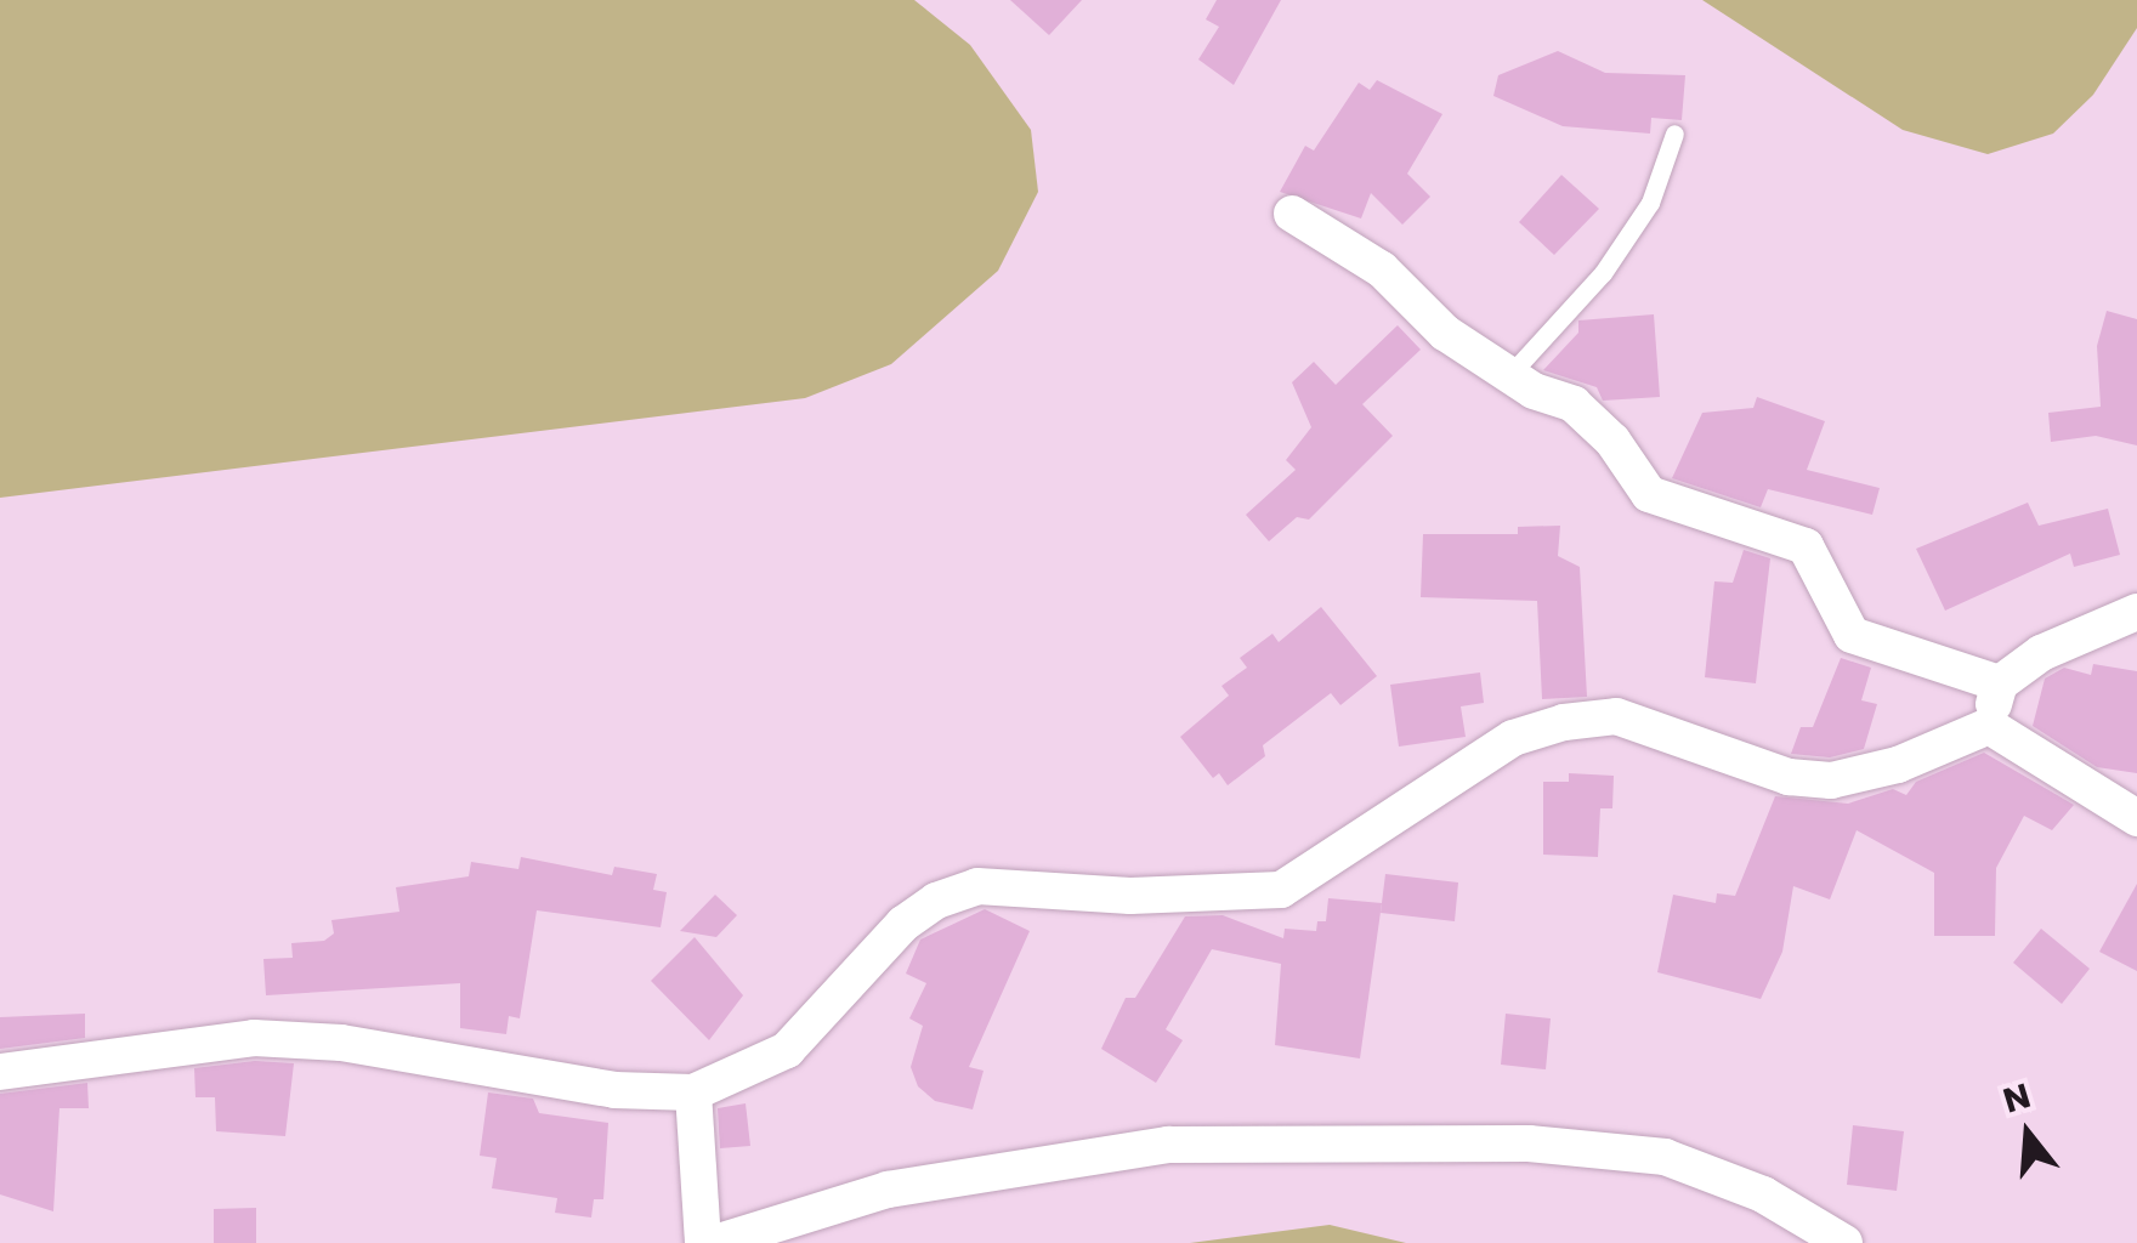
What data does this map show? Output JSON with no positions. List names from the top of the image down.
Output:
{
  "north": "top"
}
